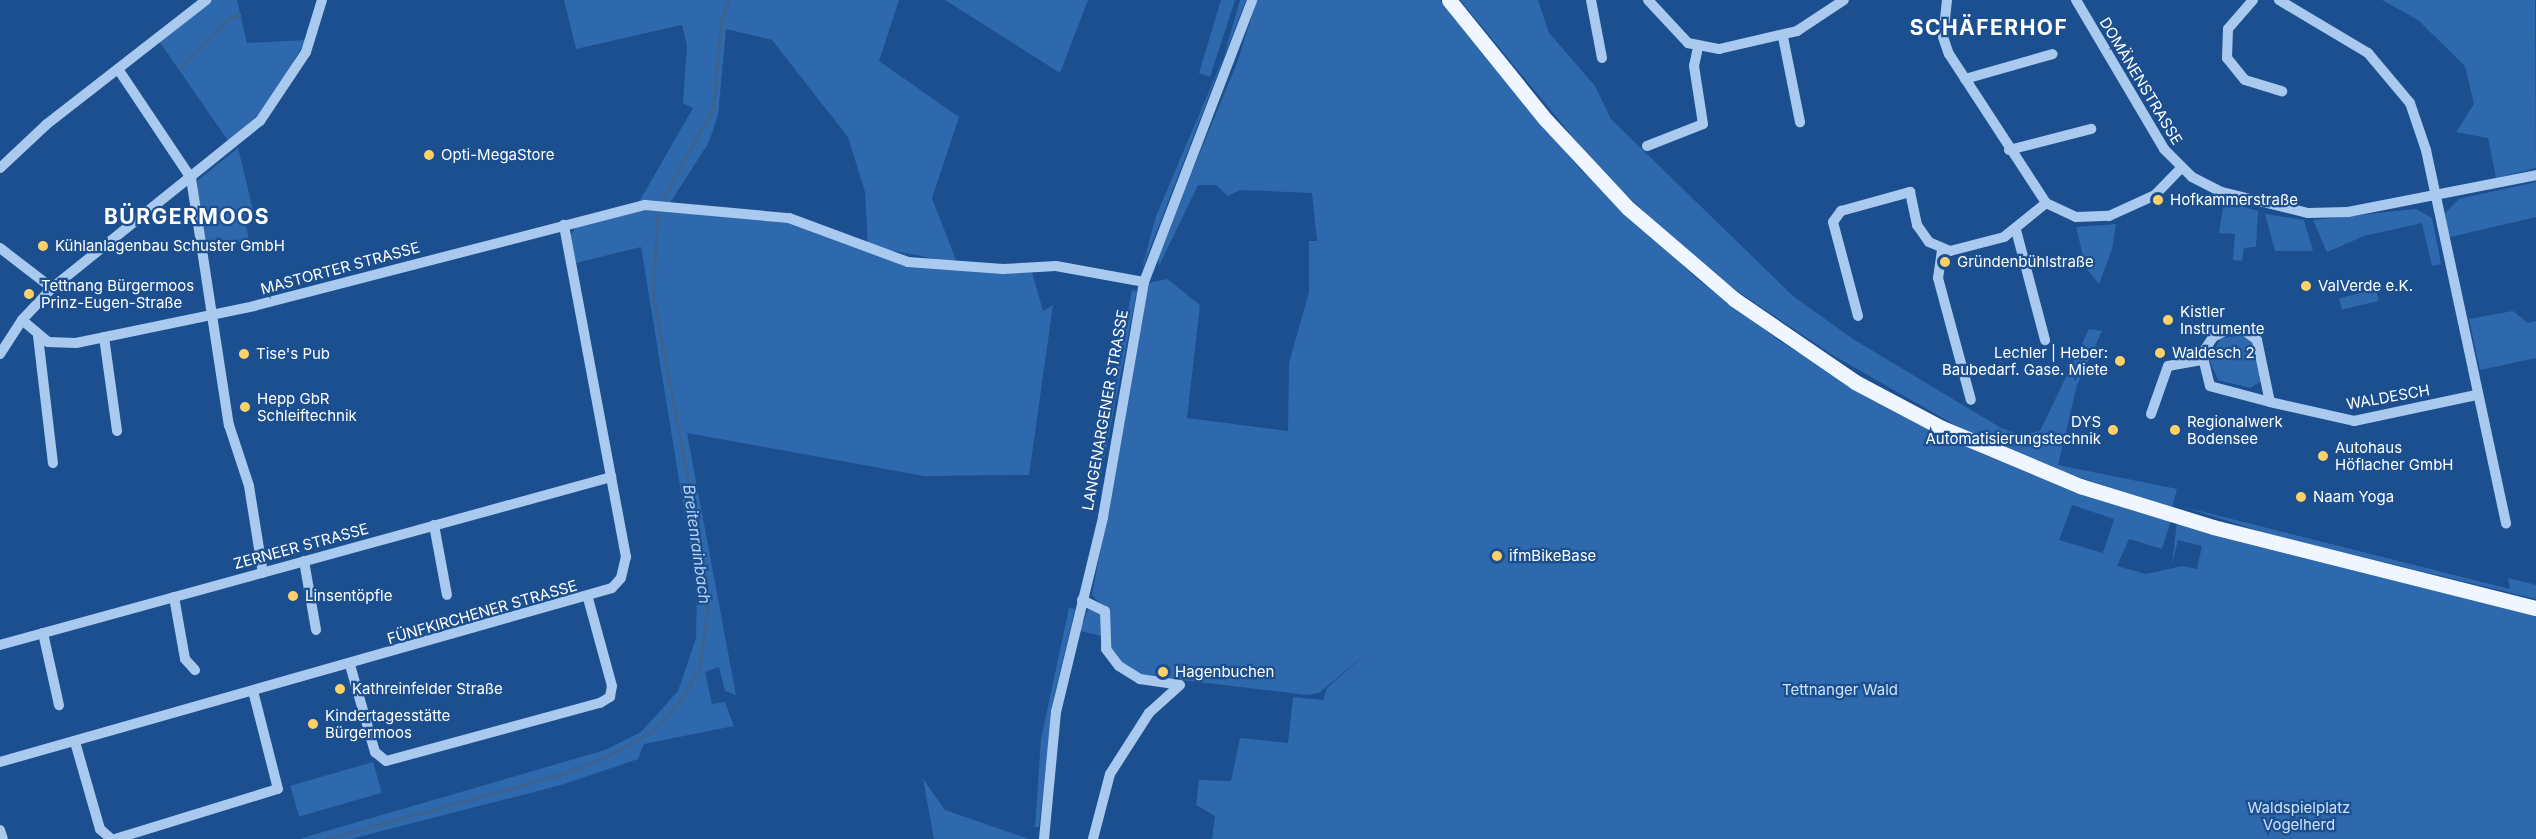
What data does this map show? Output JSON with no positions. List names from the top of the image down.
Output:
{
  "streets": {
    "street": [
      "DOMÄNENSTRASSE",
      "MASTORTER STRASSE",
      "WALDESCH",
      "LANGENARGENER STRASSE",
      "ZERNEER STRASSE",
      "FÜNFKIRCHENER STRASSE"
    ]
  },
  "crossings": [
    ["MASTORTER STRASSE", "LANGENARGENER STRASSE"],
    ["MASTORTER STRASSE", "FÜNFKIRCHENER STRASSE"],
    ["ZERNEER STRASSE", "FÜNFKIRCHENER STRASSE"]
  ],
  "districts": ["SCHÄFERHOF", "BÜRGERMOOS"],
  "water": ["Breitenrainbach"],
  "parks": ["Tettnanger Wald", "Waldspielplatz Vogelherd"],
  "places": [
    "Opti-MegaStore",
    "Hofkammerstraße",
    "Kühlanlagenbau Schuster GmbH",
    "Gründenbühlstraße",
    "ValVerde e.K.",
    "Tettnang Bürgermoos Prinz-Eugen-Straße",
    "Kistler Instrumente",
    "Waldesch 2",
    "Tise's Pub",
    "Lechler | Heber: Baubedarf. Gase. Miete",
    "Hepp GbR Schleiftechnik",
    "DYS Automatisierungstechnik",
    "Regionalwerk Bodensee",
    "Autohaus Höflacher GmbH",
    "Naam Yoga",
    "ifmBikeBase",
    "Linsentöpfle",
    "Hagenbuchen",
    "Kathreinfelder Straße",
    "Kindertagesstätte Bürgermoos"
  ]
}
